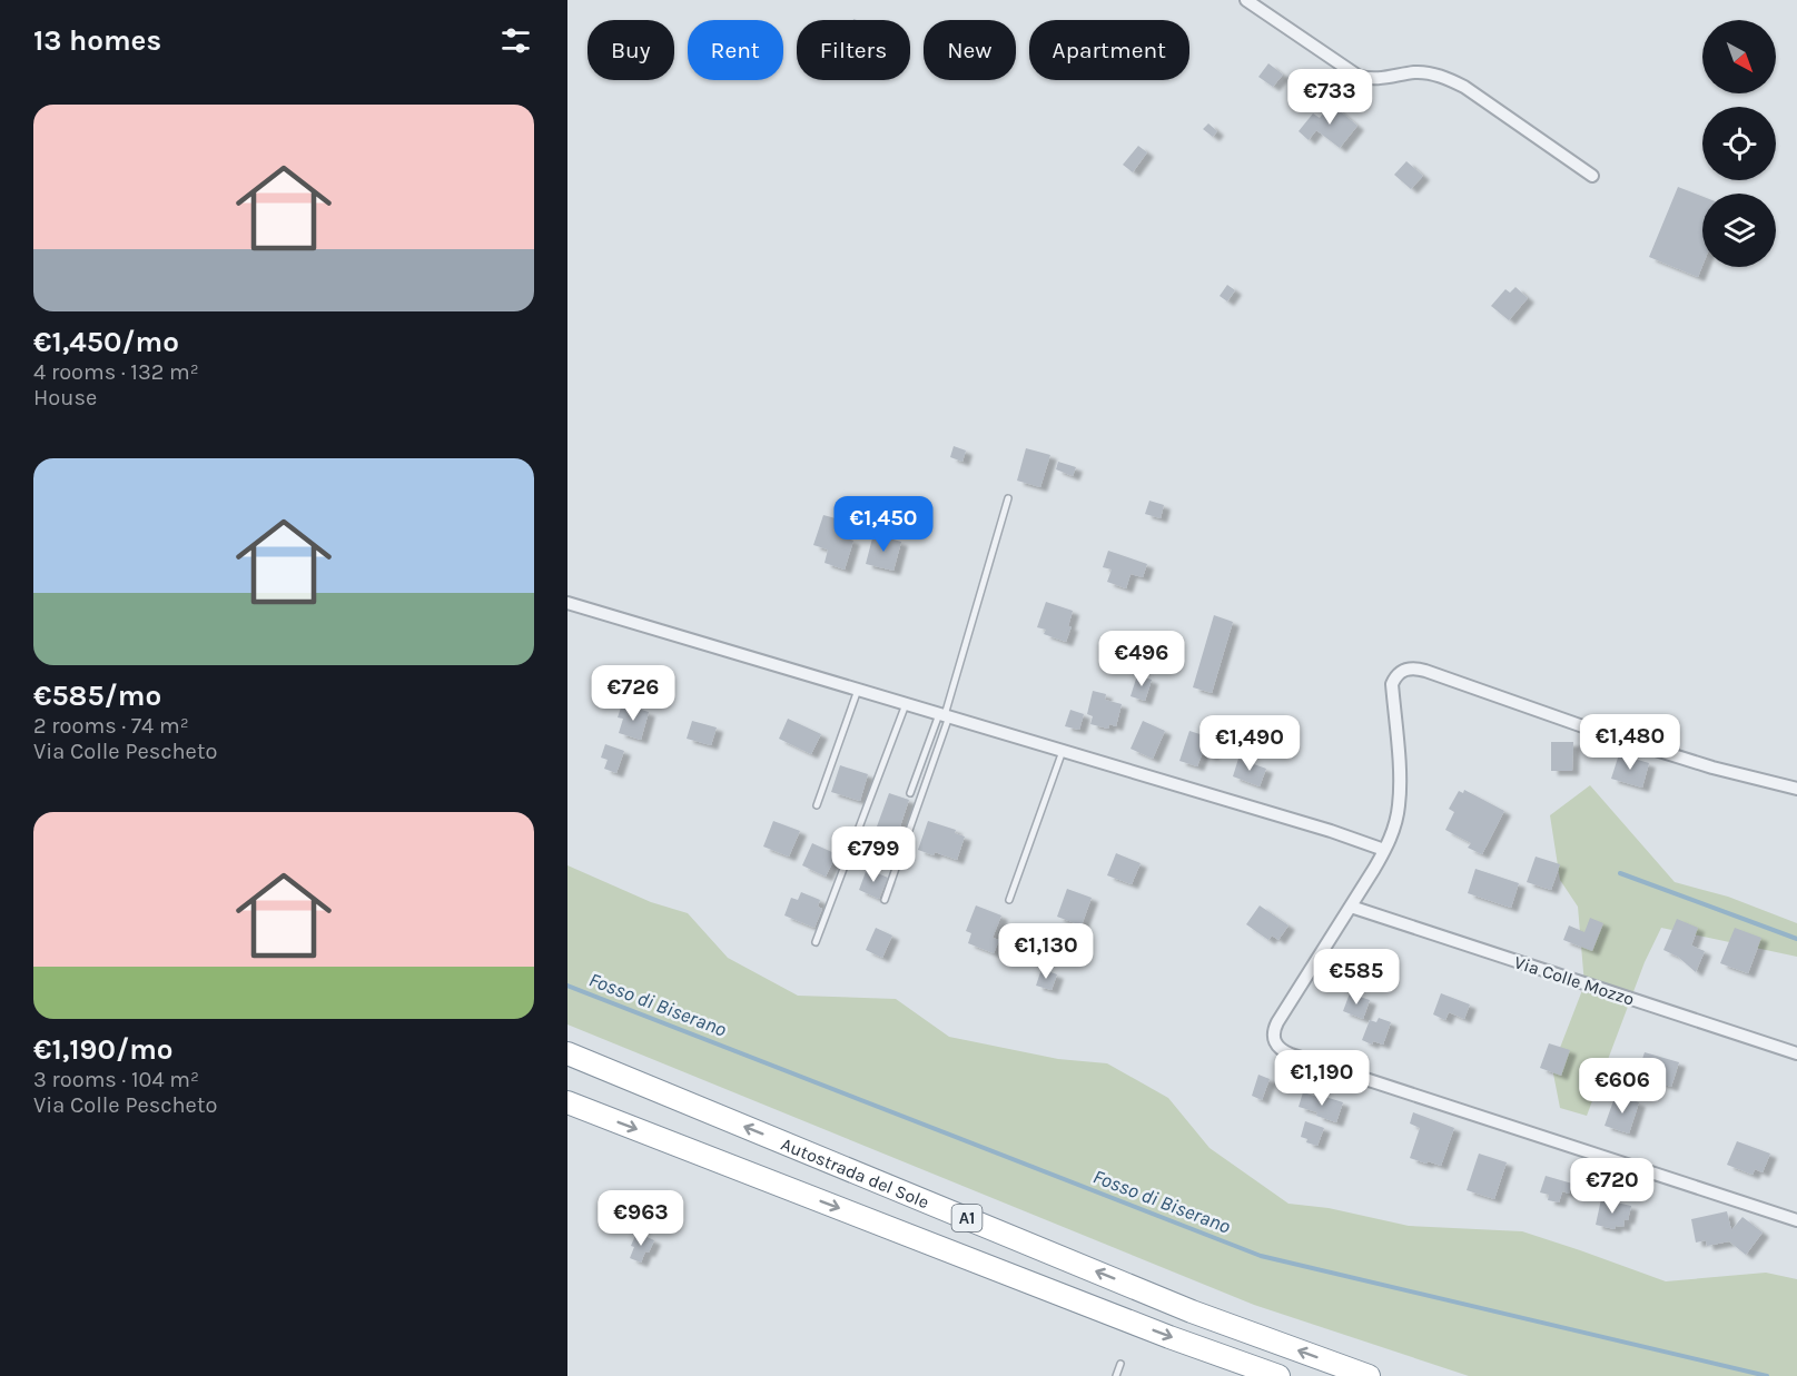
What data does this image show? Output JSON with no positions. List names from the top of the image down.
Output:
{
  "streets": {
    "highway": ["Autostrada del Sole", "A1"],
    "street": ["Via Colle Mozzo"]
  },
  "water": ["Fosso di Biserano"],
  "north": "bottom right",
  "page": {
    "heading": "13 homes",
    "chip": [
      "Buy",
      "Rent",
      "Filters",
      "New",
      "Apartment"
    ],
    "price": [
      "€733",
      "€1,450",
      "€496",
      "€726",
      "€1,480",
      "€1,490",
      "€799",
      "€1,130",
      "€585",
      "€1,190",
      "€606",
      "€720",
      "€963"
    ],
    "list": [
      {
        "name": "€1,450/mo",
        "note": "4 rooms · 132 m² · House"
      },
      {
        "name": "€585/mo",
        "note": "2 rooms · 74 m² · Via Colle Pescheto"
      },
      {
        "name": "€1,190/mo",
        "note": "3 rooms · 104 m² · Via Colle Pescheto"
      }
    ]
  }
}
